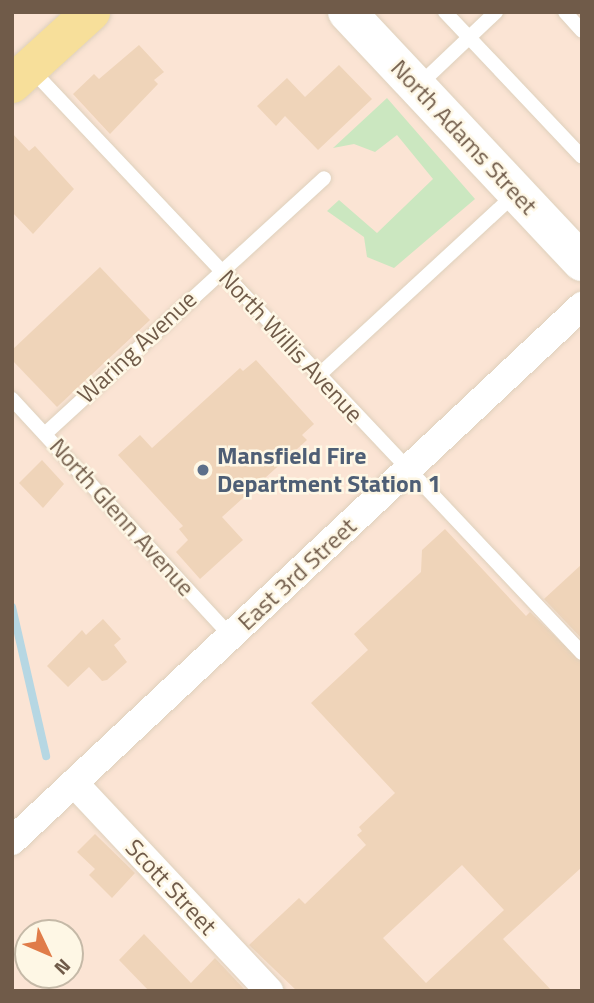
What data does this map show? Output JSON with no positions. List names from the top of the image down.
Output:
{
  "streets": {
    "main road": ["North Adams Street"],
    "street": ["East 3rd Street", "Scott Street"],
    "lane": ["North Willis Avenue", "Waring Avenue", "North Glenn Avenue"]
  },
  "crossings": [
    ["North Willis Avenue", "Waring Avenue"],
    ["North Willis Avenue", "East 3rd Street"],
    ["Waring Avenue", "North Glenn Avenue"],
    ["North Glenn Avenue", "East 3rd Street"],
    ["East 3rd Street", "Scott Street"]
  ],
  "places": ["Mansfield Fire Department Station 1"],
  "north": "bottom right"
}
